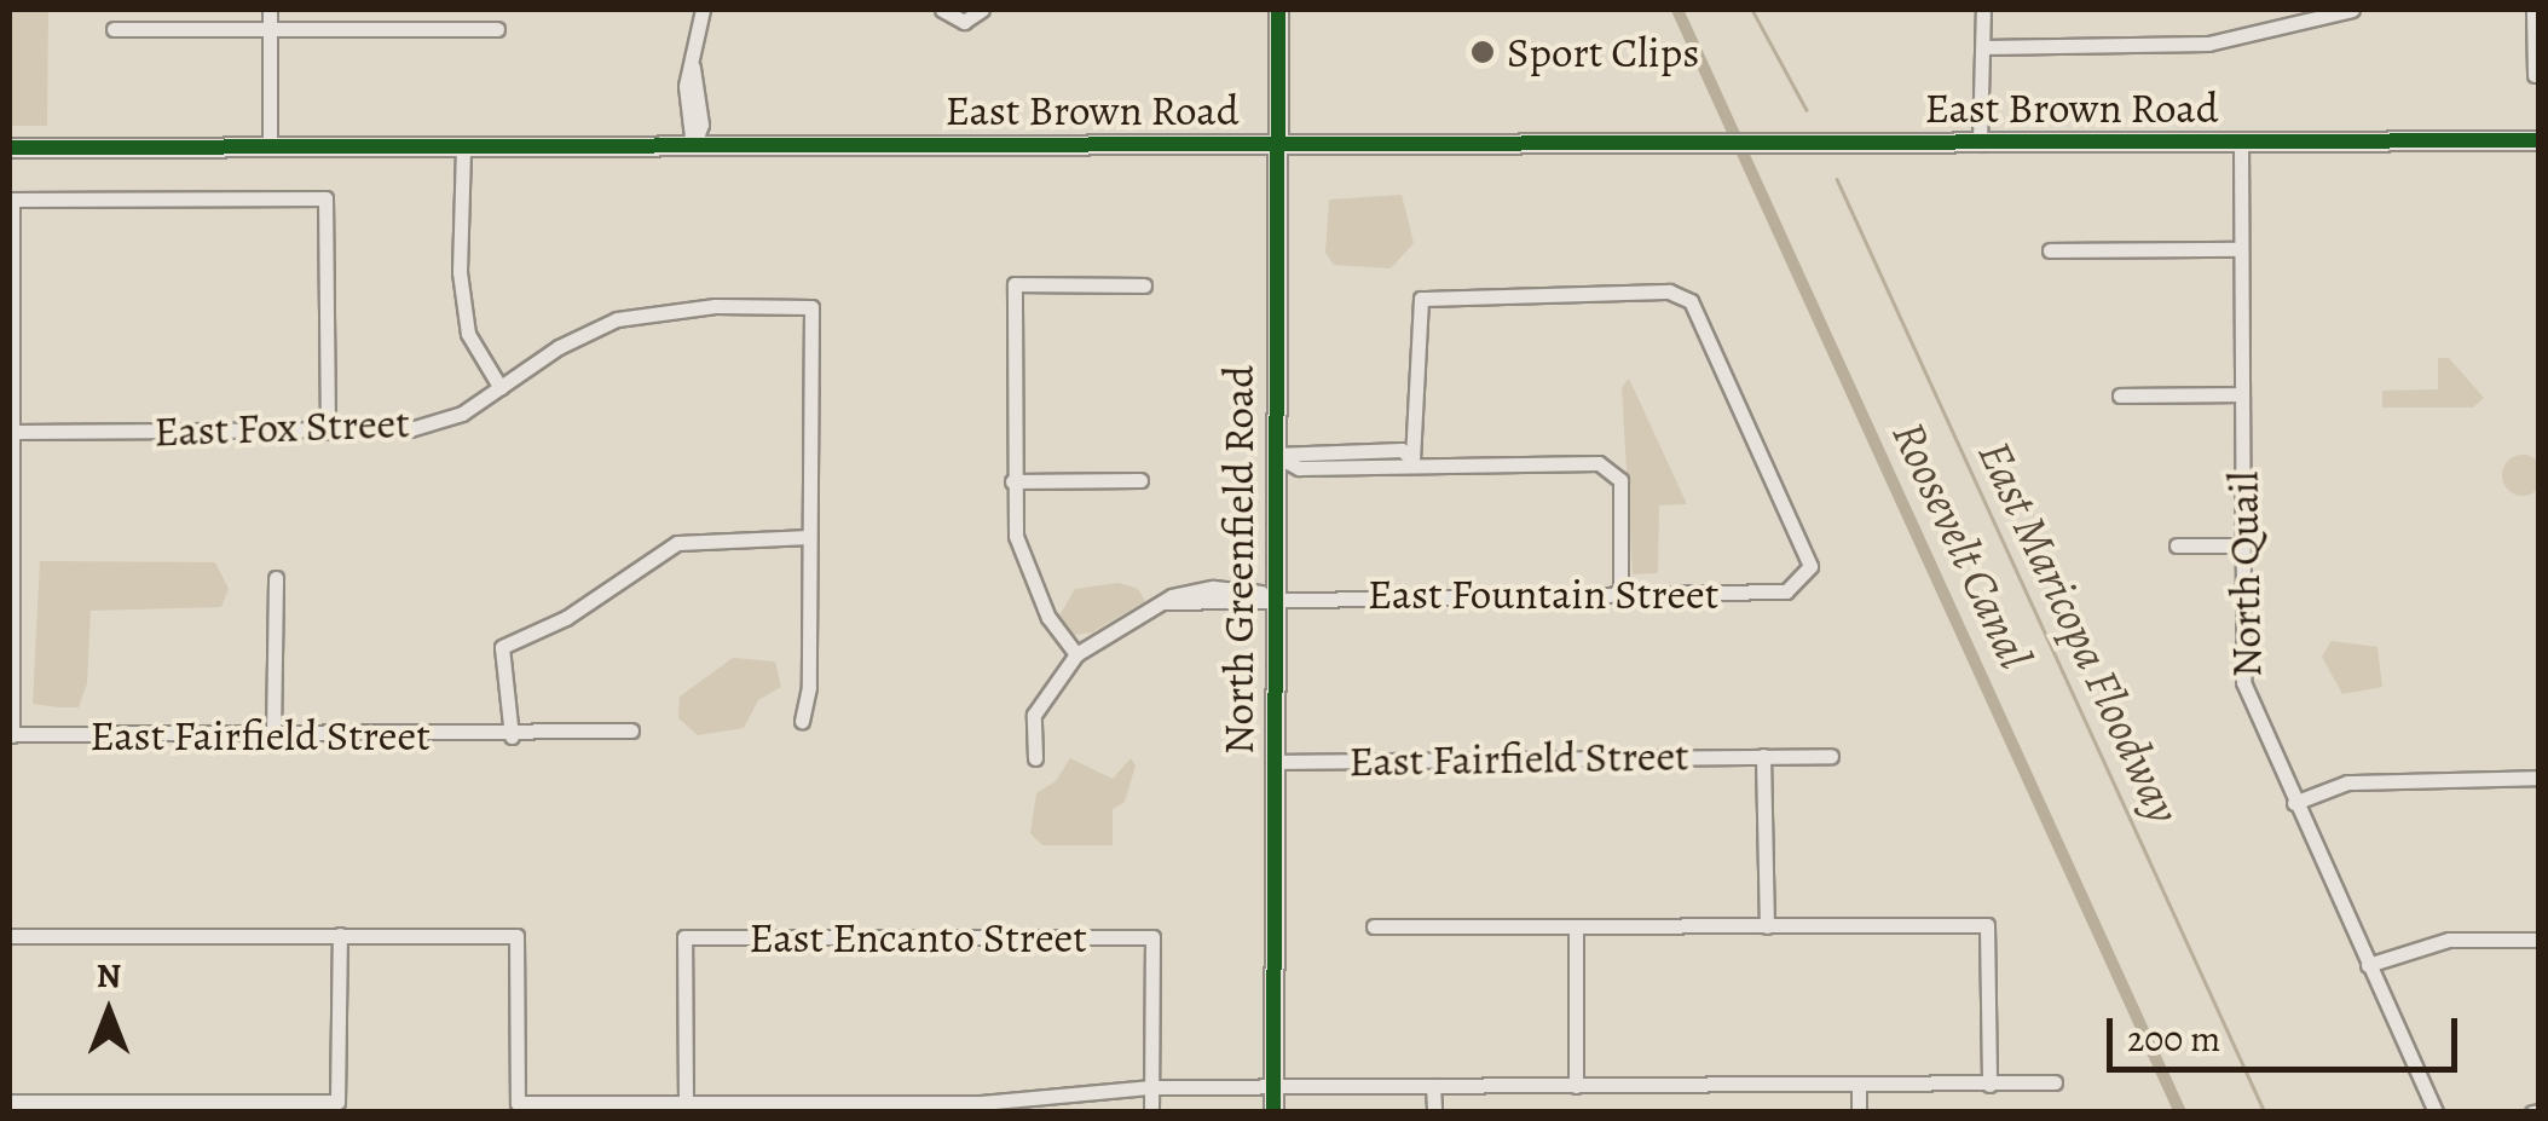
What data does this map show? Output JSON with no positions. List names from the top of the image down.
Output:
{
  "streets": {
    "main road": ["East Brown Road", "North Greenfield Road"],
    "street": [
      "East Fox Street",
      "North Quail",
      "East Fountain Street",
      "East Fairfield Street",
      "East Encanto Street"
    ]
  },
  "crossings": [
    ["East Brown Road", "North Greenfield Road"],
    ["East Brown Road", "North Quail"],
    ["North Greenfield Road", "East Fountain Street"],
    ["North Greenfield Road", "East Fairfield Street"]
  ],
  "water": ["Roosevelt Canal", "East Maricopa Floodway"],
  "places": ["Sport Clips"],
  "scale_bar": "200 m",
  "north": "top"
}
